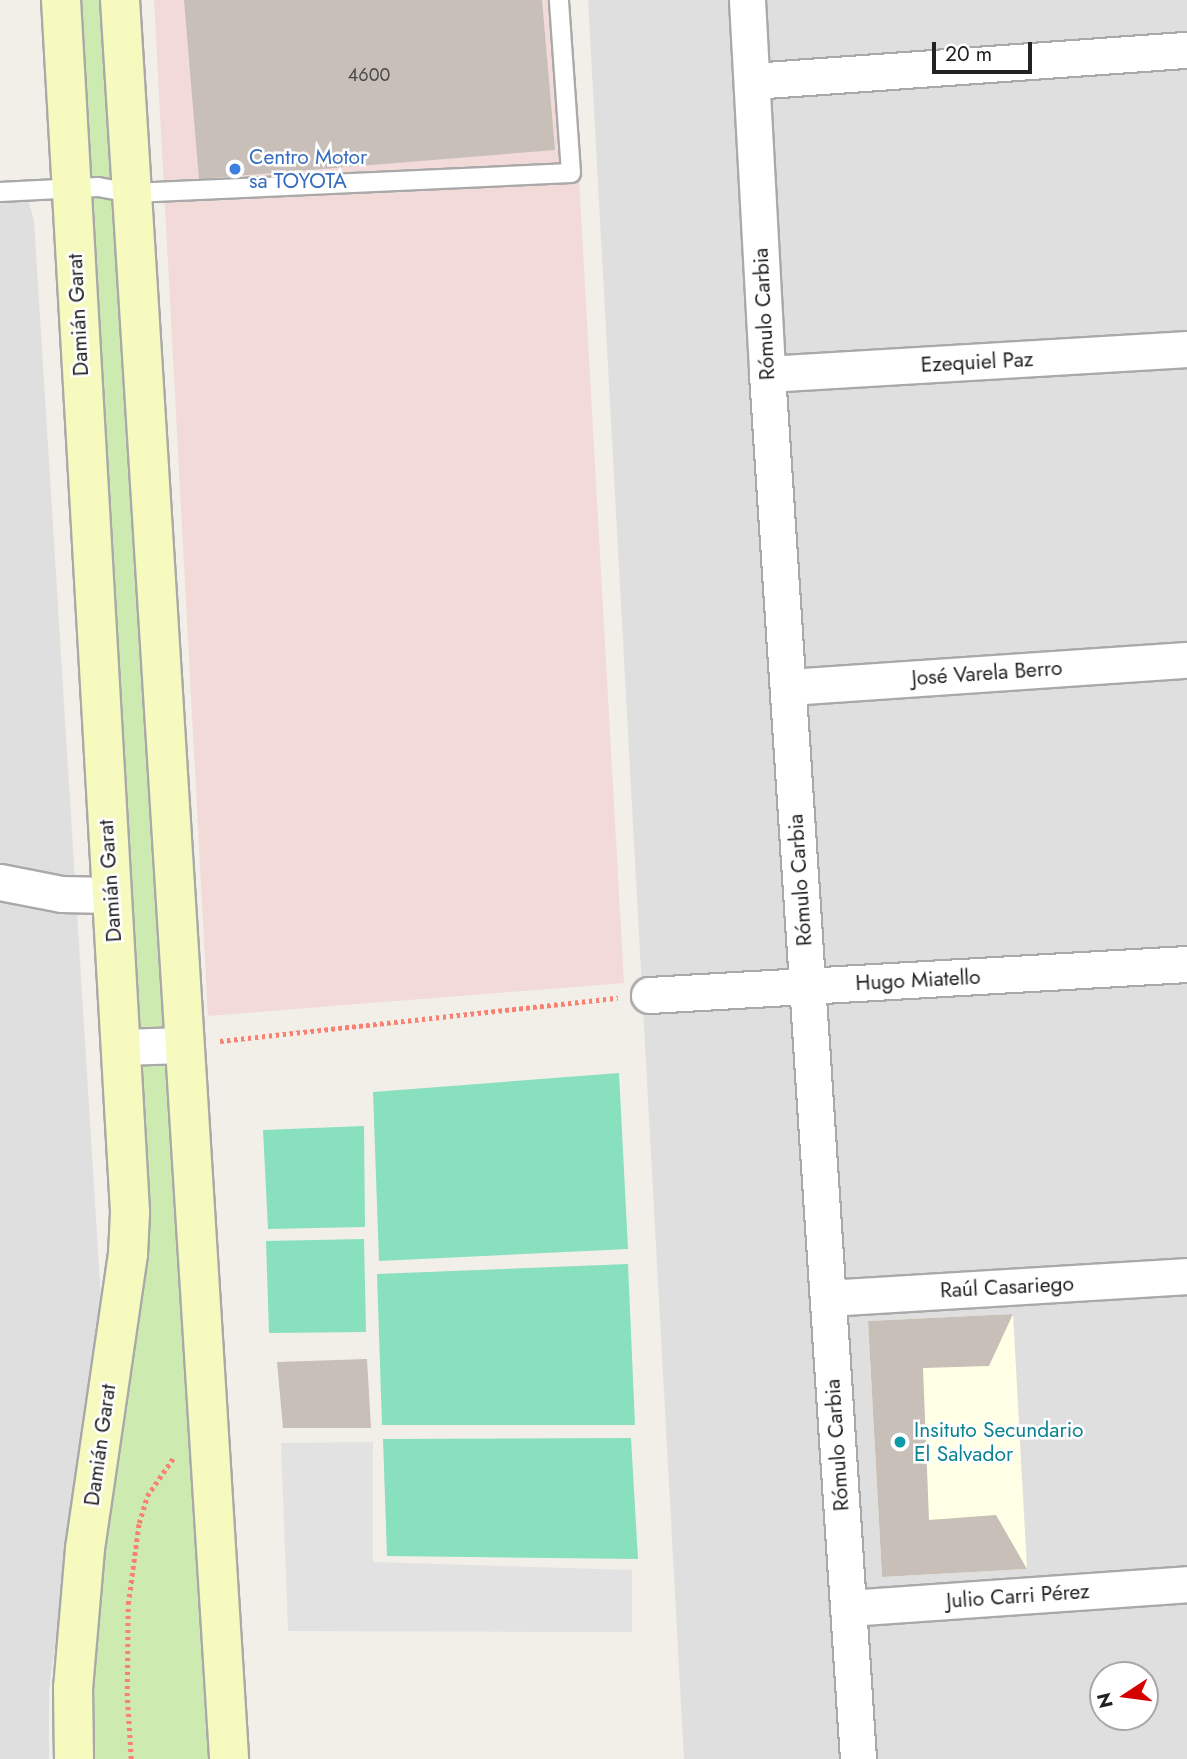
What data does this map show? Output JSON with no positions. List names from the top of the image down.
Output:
{
  "streets": {
    "main road": ["Damián Garat"],
    "street": [
      "Rómulo Carbia",
      "Ezequiel Paz",
      "José Varela Berro",
      "Hugo Miatello",
      "Raúl Casariego",
      "Julio Carri Pérez"
    ]
  },
  "crossings": [
    ["Rómulo Carbia", "Ezequiel Paz"],
    ["Rómulo Carbia", "José Varela Berro"],
    ["Rómulo Carbia", "Hugo Miatello"],
    ["Rómulo Carbia", "Raúl Casariego"],
    ["Rómulo Carbia", "Julio Carri Pérez"]
  ],
  "places": ["Centro Motor sa TOYOTA", "Insituto Secundario El Salvador"],
  "house_numbers": ["4600"],
  "scale_bar": "20 m",
  "north": "left"
}
